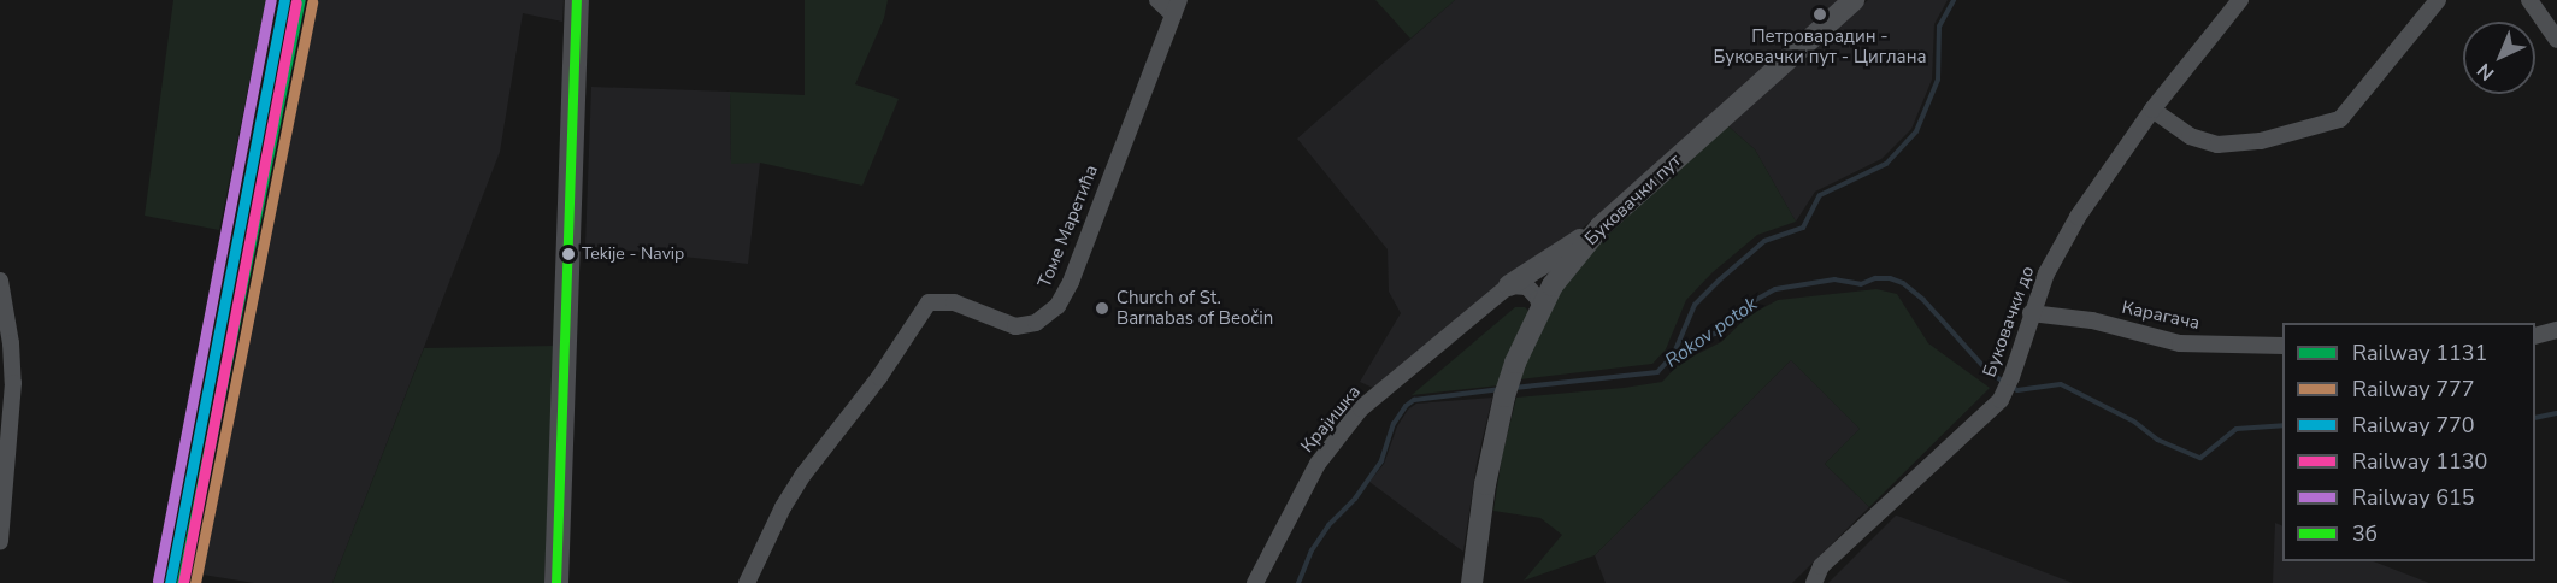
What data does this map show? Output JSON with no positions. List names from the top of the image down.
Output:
{
  "streets": {
    "street": [
      "Буковачки пут",
      "Томе Маретића",
      "Карагача",
      "Буковачки до",
      "Крајишка"
    ]
  },
  "crossings": [
    ["Карагача", "Буковачки до"]
  ],
  "water": ["Rokov potok"],
  "places": ["Петроварадин - Буковачки пут - Циглана", "Tekije - Navip", "Church of St. Barnabas of Beočin"],
  "lines": [
    "rail line 1131",
    "rail line 770",
    "rail line 615",
    "transit line 3б",
    "rail line 777",
    "rail line 1130"
  ],
  "legend": [
    "Railway 1131",
    "Railway 777",
    "Railway 770",
    "Railway 1130",
    "Railway 615",
    "3б"
  ],
  "north": "bottom left"
}
